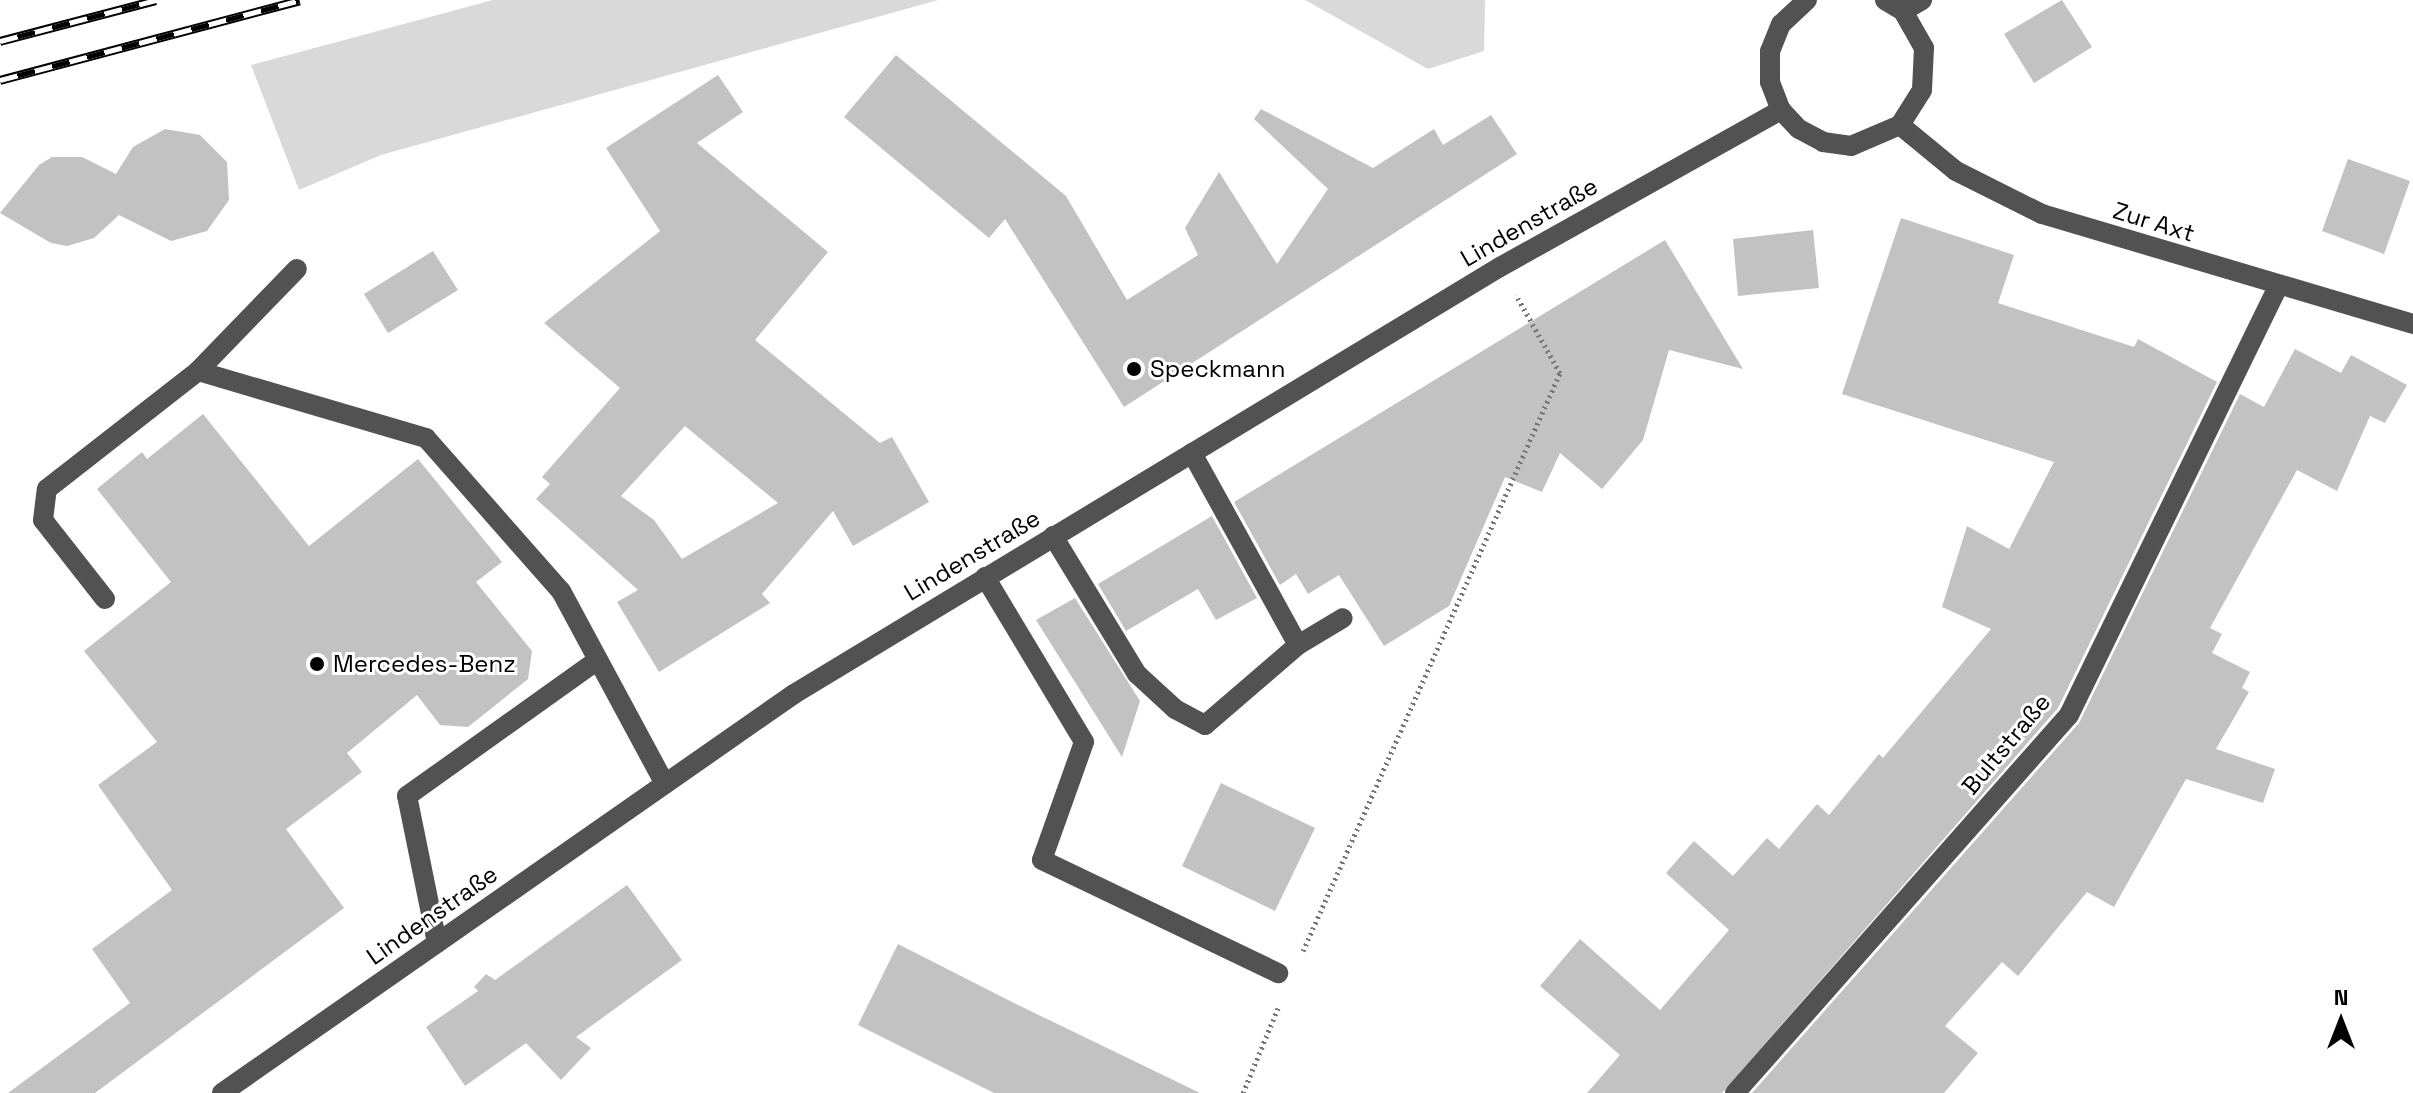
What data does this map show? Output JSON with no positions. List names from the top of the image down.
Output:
{
  "streets": {
    "street": ["Lindenstraße", "Zur Axt", "Bultstraße"]
  },
  "crossings": [
    ["Zur Axt", "Bultstraße"]
  ],
  "places": ["Speckmann", "Mercedes-Benz"],
  "north": "top"
}
